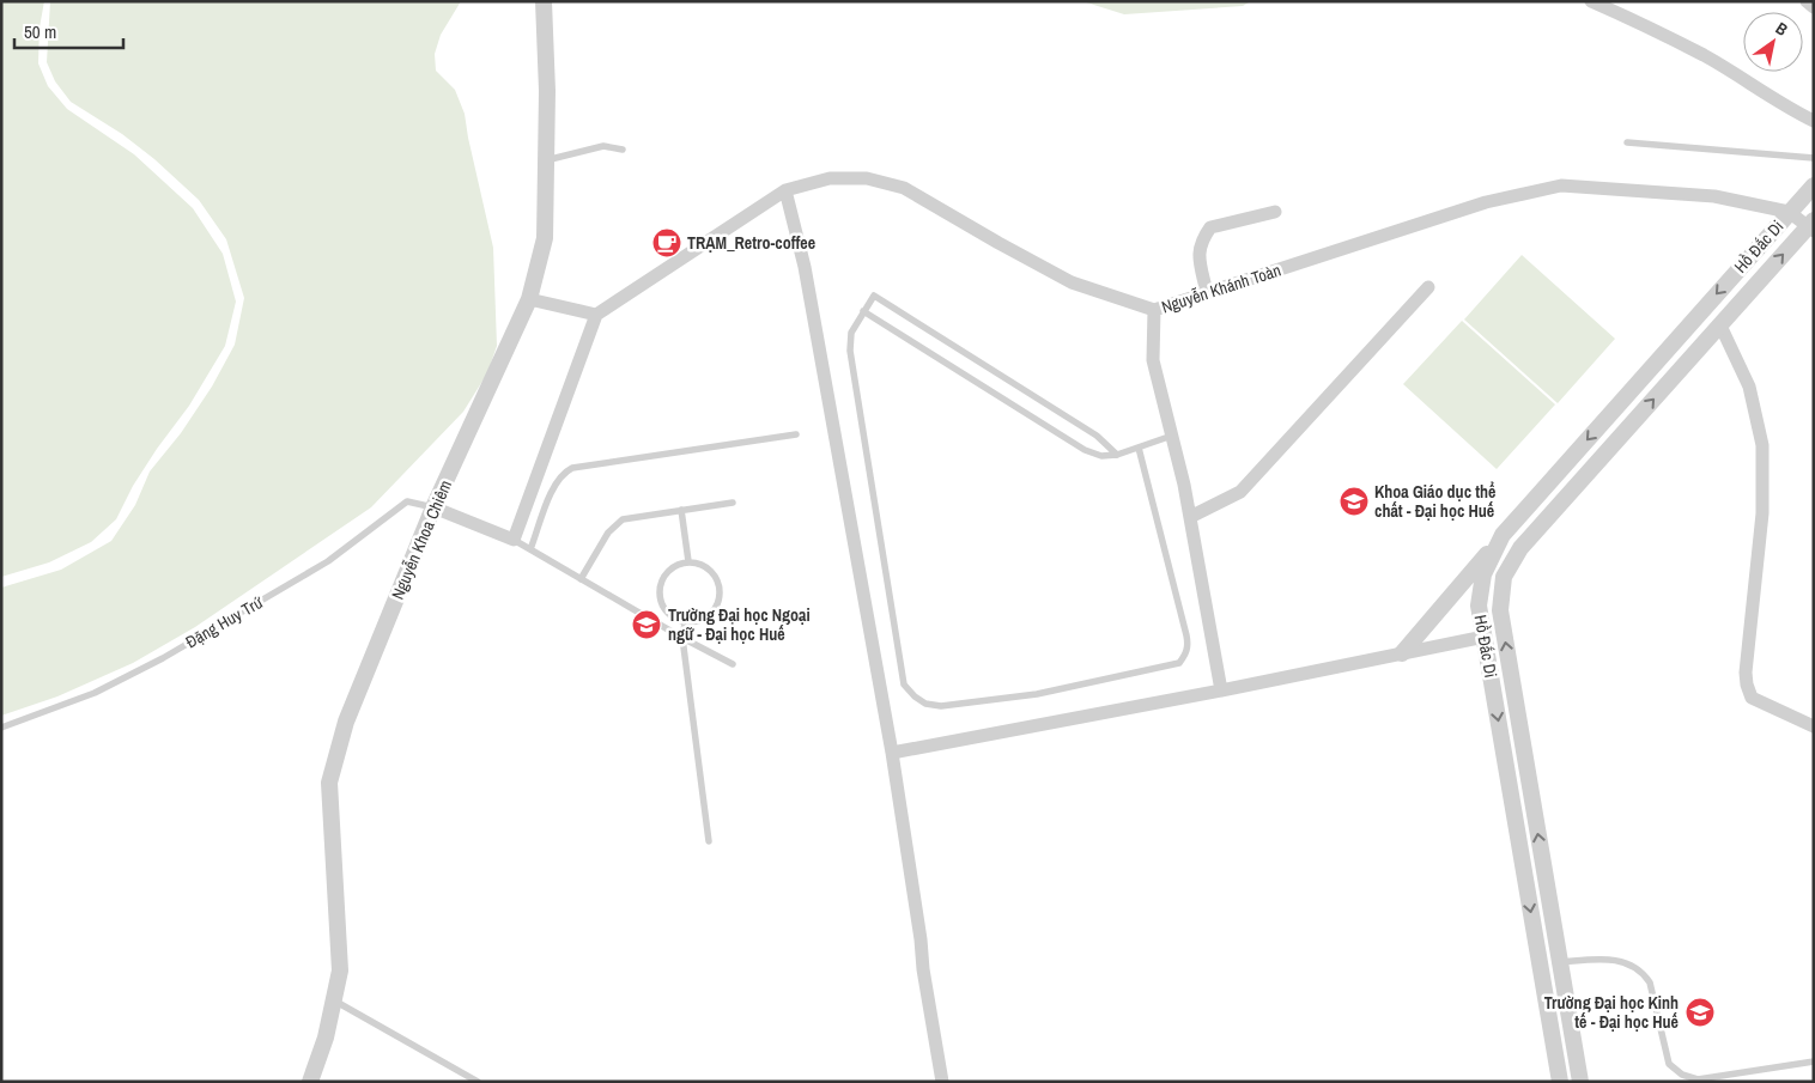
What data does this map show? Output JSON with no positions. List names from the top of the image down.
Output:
{
  "streets": {
    "street": ["Hồ Đắc Di", "Nguyễn Khánh Toàn", "Nguyễn Khoa Chiêm"],
    "lane": ["Đặng Huy Trứ"]
  },
  "crossings": [
    ["Hồ Đắc Di", "Nguyễn Khánh Toàn"],
    ["Nguyễn Khoa Chiêm", "Đặng Huy Trứ"]
  ],
  "places": {
    "cafe": ["TRẠM_Retro-coffee"],
    "school or university": ["Khoa Giáo dục thể chất - Đại học Huế", "Trường Đại học Ngoại ngữ - Đại học Huế", "Trường Đại học Kinh tế - Đại học Huế"]
  },
  "scale_bar": "50 m",
  "north": "top right"
}
